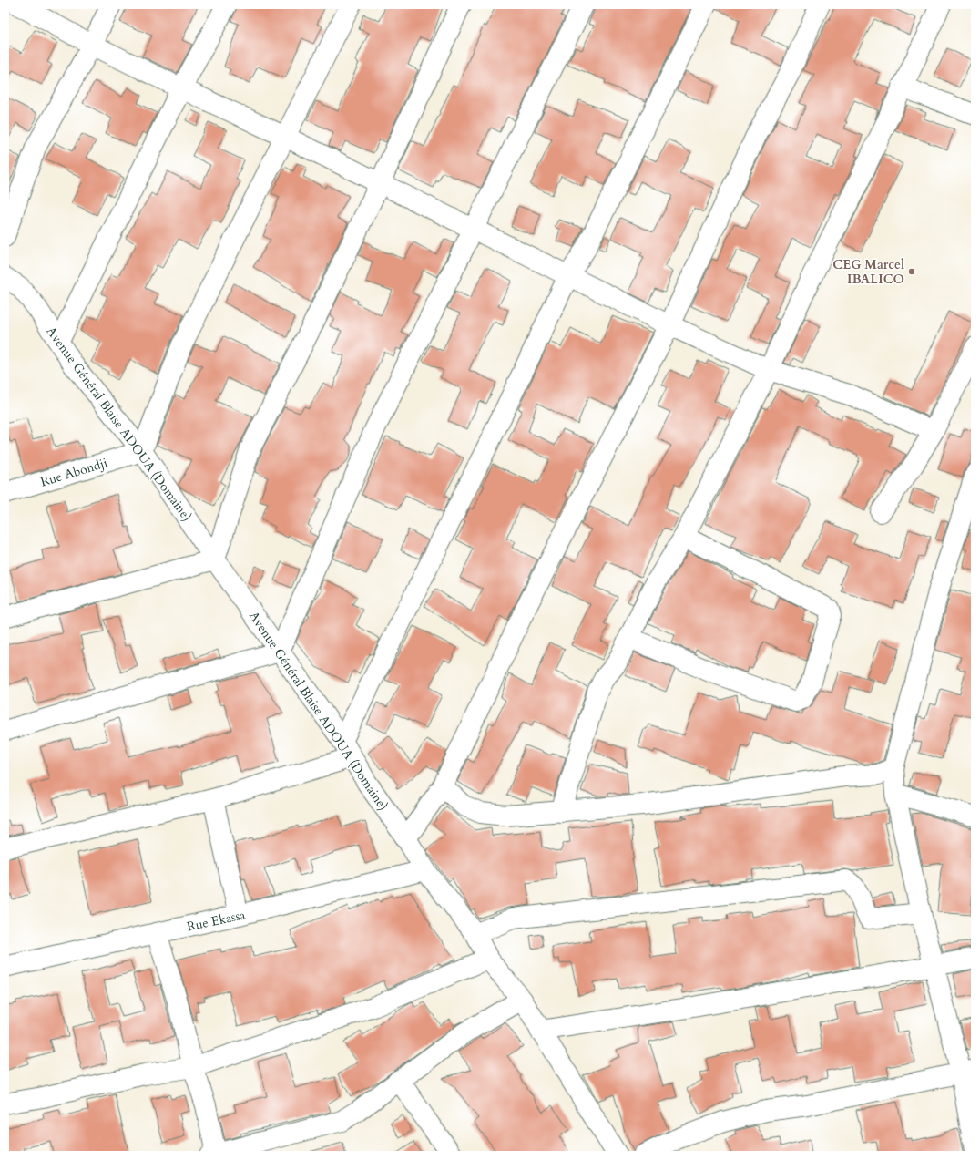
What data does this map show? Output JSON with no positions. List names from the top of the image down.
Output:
{
  "streets": {
    "street": ["Avenue Général Blaise ADOUA (Domaine)", "Rue Abondji", "Rue Ekassa"]
  },
  "crossings": [
    ["Avenue Général Blaise ADOUA (Domaine)", "Rue Abondji"],
    ["Avenue Général Blaise ADOUA (Domaine)", "Rue Ekassa"]
  ],
  "places": ["CEG Marcel IBALICO"]
}
